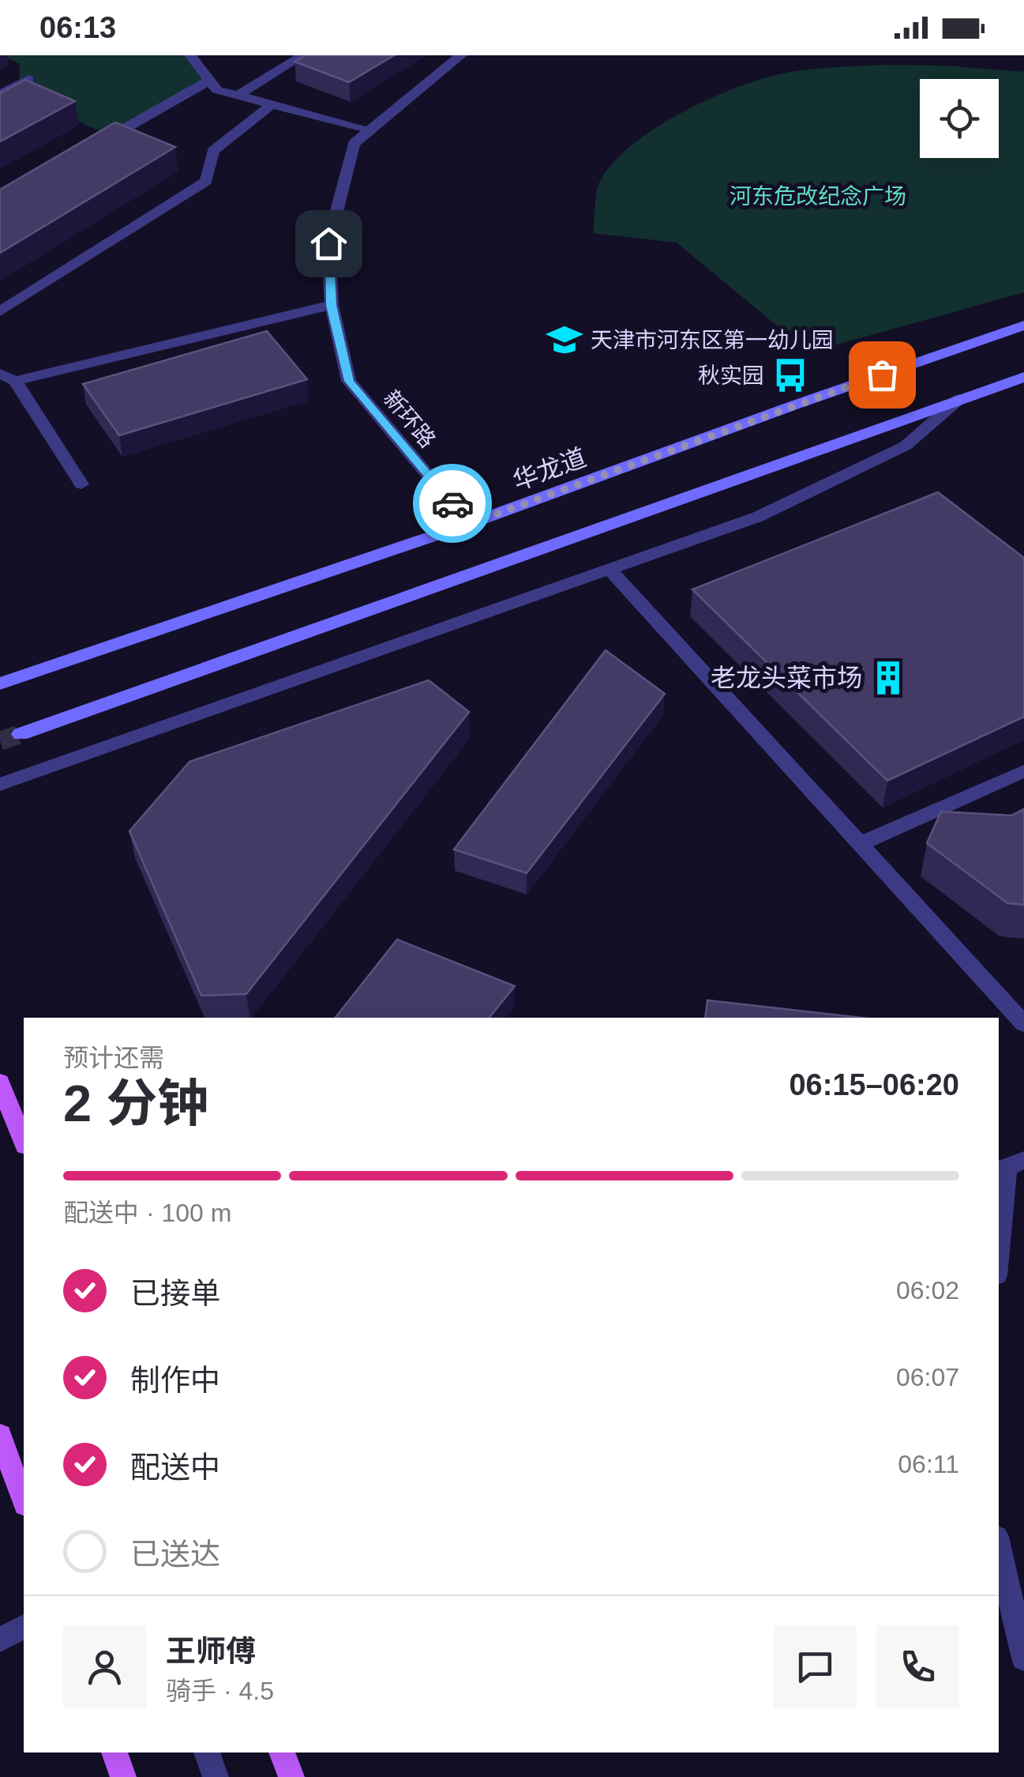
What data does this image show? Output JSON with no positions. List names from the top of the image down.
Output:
{
  "streets": {
    "main road": ["华龙道"],
    "street": ["新环路"]
  },
  "crossings": [
    ["新环路", "华龙道"]
  ],
  "parks": ["河东危改纪念广场"],
  "places": {
    "school or university": ["天津市河东区第一幼儿园"],
    "bus stop": ["秋实园"],
    "building": ["老龙头菜市场"]
  },
  "page": {
    "status": "06:13",
    "heading": ["2 分钟", "预计还需", "06:15–06:20"],
    "panel": ["王师傅", "骑手 · 4.5"],
    "bar": "配送中 · 100 m",
    "list": [
      ["已接单", "06:02"],
      ["制作中", "06:07"],
      ["配送中", "06:11"],
      "已送达"
    ]
  }
}
